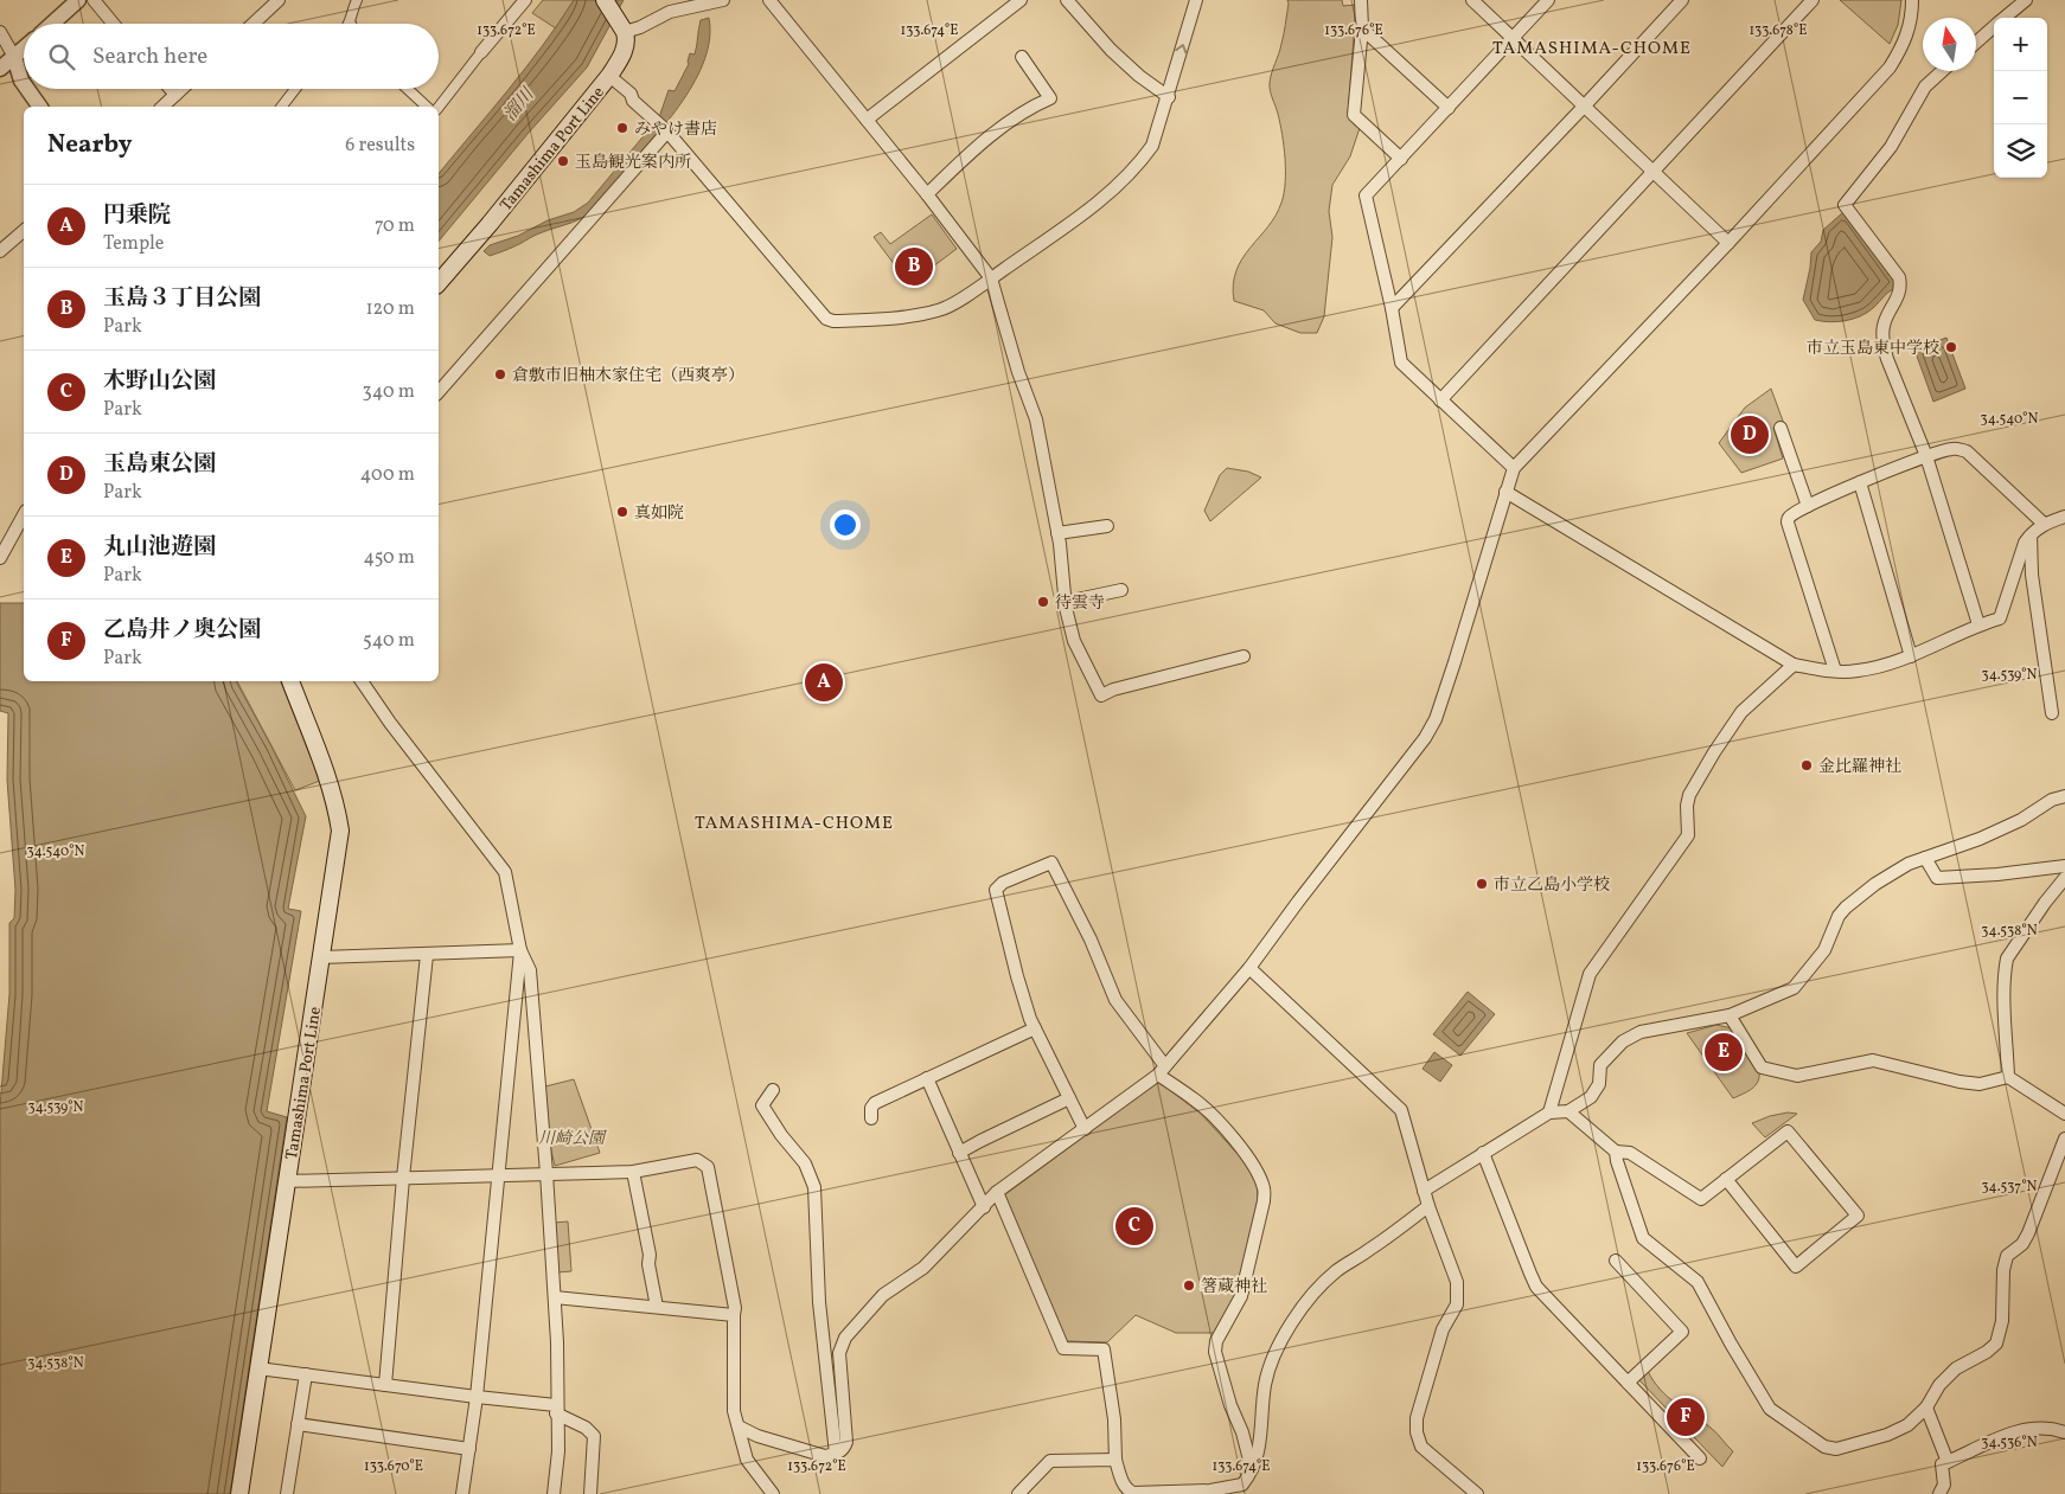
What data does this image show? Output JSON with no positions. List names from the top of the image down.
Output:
{
  "streets": {
    "main road": ["Tamashima Port Line"]
  },
  "districts": ["TAMASHIMA-CHOME", "TAMASHIMA-CHOME"],
  "water": ["溜川"],
  "parks": ["川崎公園"],
  "places": [
    "みやけ書店",
    "玉島観光案内所",
    "市立玉島東中学校",
    "倉敷市旧柚木家住宅（西爽亭）",
    "真如院",
    "待雲寺",
    "金比羅神社",
    "市立乙島小学校",
    "箸蔵神社"
  ],
  "north": "top",
  "page": {
    "map_buttons": ["+", "−"],
    "search": "Search here",
    "heading": ["Nearby", "6 results"],
    "list": [
      {
        "mark": "A",
        "name": "円乗院",
        "note": "Temple",
        "value": "70 m"
      },
      {
        "mark": "B",
        "name": "玉島３丁目公園",
        "note": "Park",
        "value": "120 m"
      },
      {
        "mark": "C",
        "name": "木野山公園",
        "note": "Park",
        "value": "340 m"
      },
      {
        "mark": "D",
        "name": "玉島東公園",
        "note": "Park",
        "value": "400 m"
      },
      {
        "mark": "E",
        "name": "丸山池遊園",
        "note": "Park",
        "value": "450 m"
      },
      {
        "mark": "F",
        "name": "乙島井ノ奥公園",
        "note": "Park",
        "value": "540 m"
      }
    ],
    "pins": [
      "B",
      "D",
      "A",
      "E",
      "C",
      "F"
    ]
  },
  "coordinates": [
    "133.672°E",
    "133.674°E",
    "133.676°E",
    "133.678°E",
    "34.540°N",
    "34.539°N",
    "34.538°N",
    "34.537°N",
    "34.536°N",
    "133.670°E"
  ]
}
